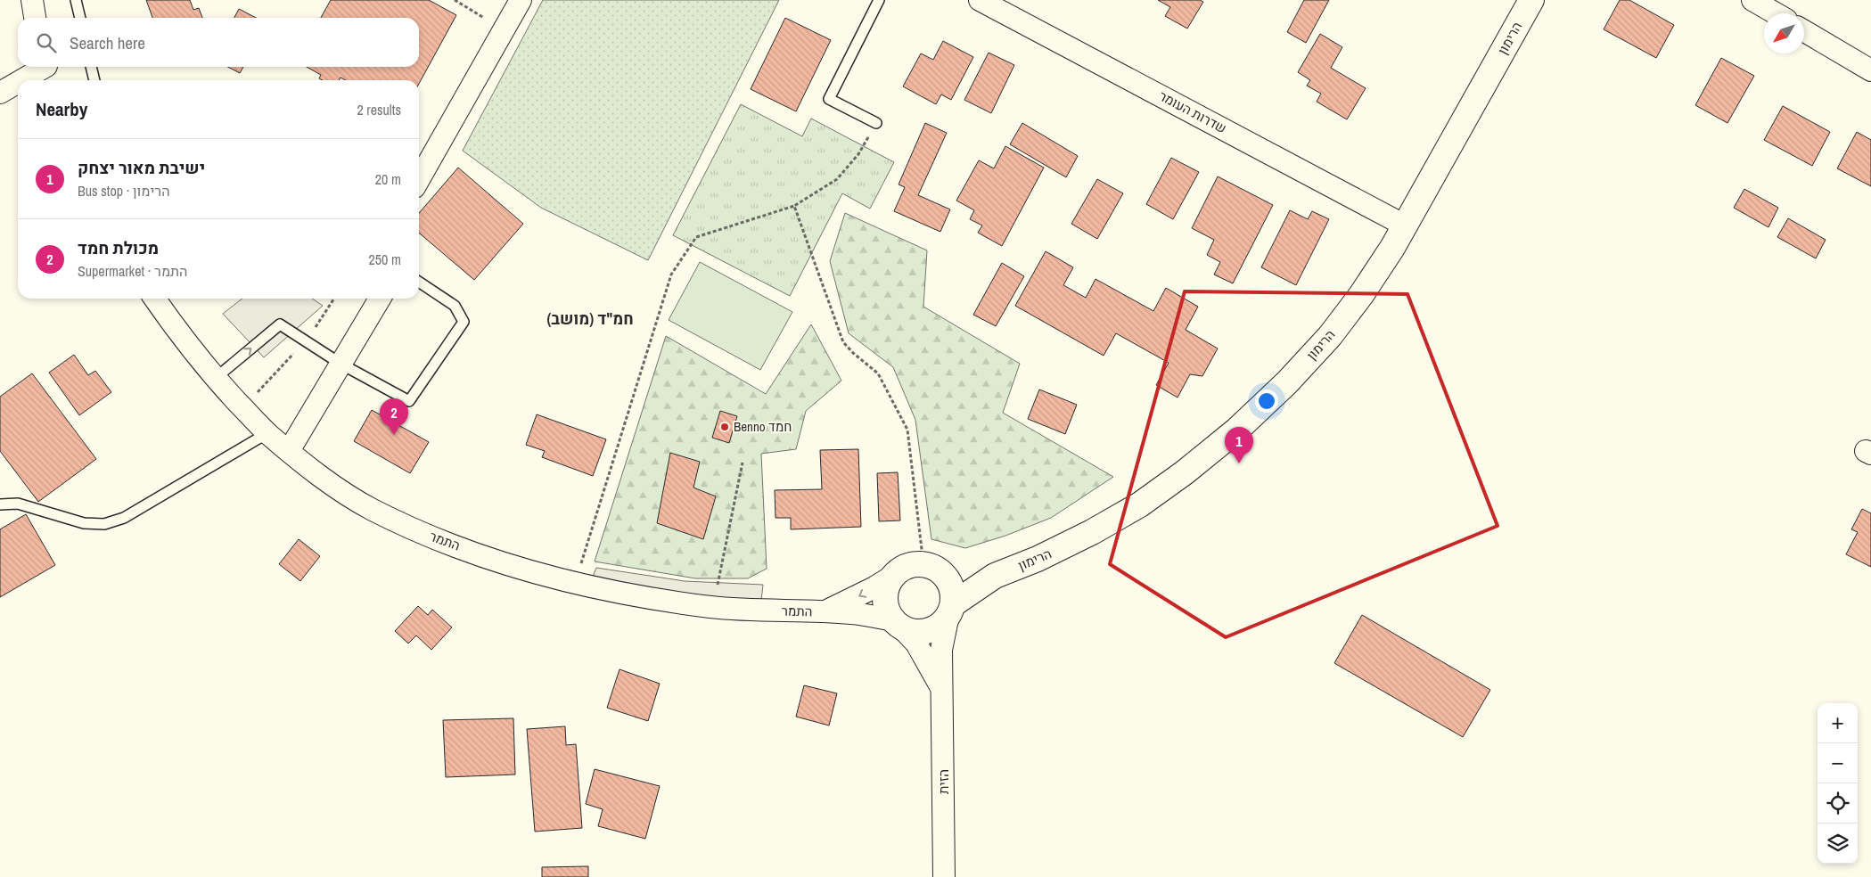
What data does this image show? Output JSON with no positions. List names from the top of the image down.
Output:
{
  "streets": {
    "street": [
      "הרימון",
      "שדרות העומר",
      "התמר",
      "הזית"
    ]
  },
  "crossings": [
    ["הרימון", "שדרות העומר"],
    ["הרימון", "התמר"],
    ["הרימון", "הזית"],
    ["התמר", "הזית"]
  ],
  "districts": ["חמ\"ד (מושב)"],
  "places": ["Benno חמד"],
  "north": "bottom left",
  "page": {
    "search": "Search here",
    "heading": ["Nearby", "2 results"],
    "list": [
      {
        "mark": "1",
        "name": "ישיבת מאור יצחק",
        "note": "Bus stop · הרימון",
        "value": "20 m"
      },
      {
        "mark": "2",
        "name": "מכולת חמד",
        "note": "Supermarket · התמר",
        "value": "250 m"
      }
    ],
    "pins": ["2", "1"],
    "map_buttons": ["+", "−"]
  }
}
